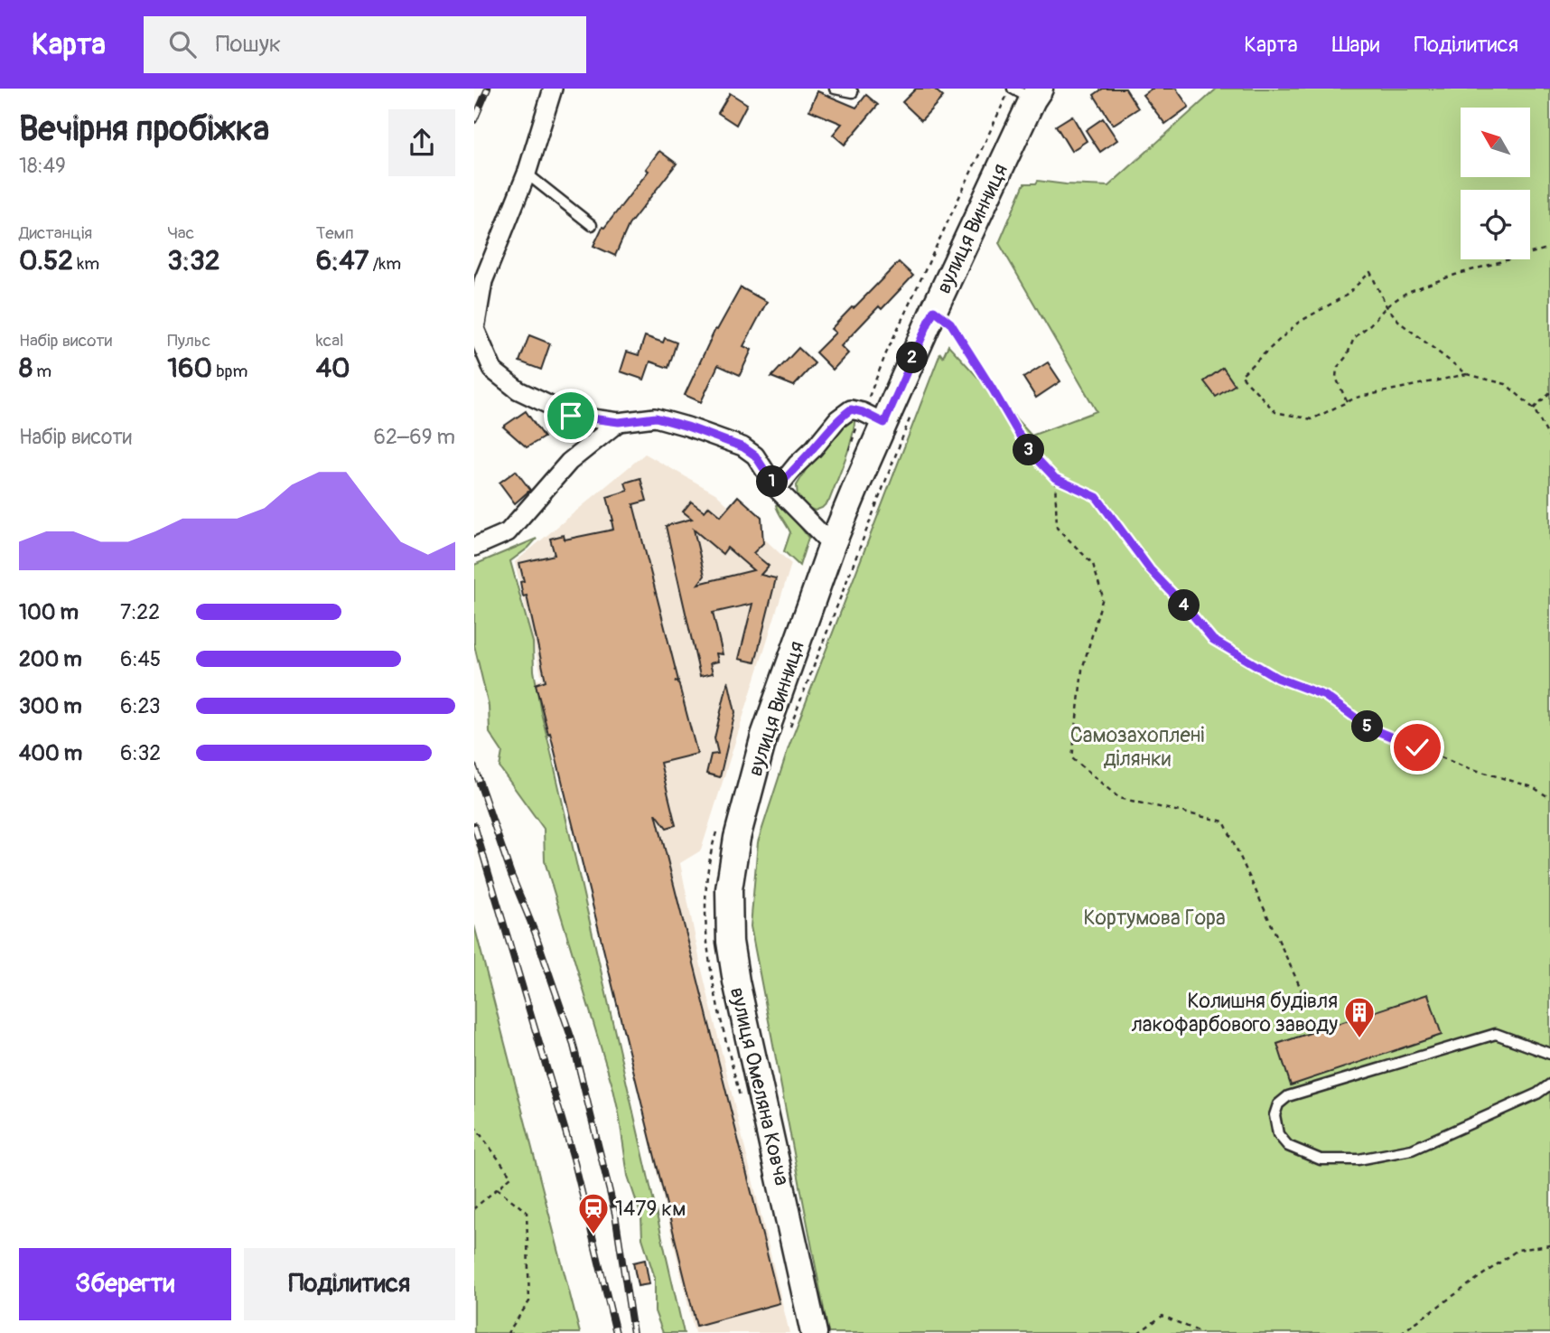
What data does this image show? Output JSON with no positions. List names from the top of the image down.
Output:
{
  "streets": {
    "main road": ["вулиця Винниця", "вулиця Омеляна Ковча"]
  },
  "crossings": [
    ["вулиця Винниця", "вулиця Омеляна Ковча"]
  ],
  "parks": ["Самозахоплені ділянки", "Кортумова Гора"],
  "places": {
    "building": ["Колишня будівля лакофарбового заводу"],
    "station": ["1479 км"]
  },
  "north": "top left",
  "page": {
    "header": "Карта",
    "search": "Пошук",
    "nav": ["Карта", "Шари", "Поділитися"],
    "heading": ["Вечірня пробіжка", "18:49"],
    "stats": [
      ["Дистанція", "0.52 km"],
      ["Час", "3:32"],
      ["Темп", "6:47 /km"],
      ["Набір висоти", "8 m"],
      ["Пульс", "160 bpm"],
      ["kcal", "40"]
    ],
    "pins": [
      "2",
      "3",
      "1",
      "4",
      "5"
    ],
    "chart": ["Набір висоти", "62–69 m"],
    "list": [
      {
        "name": "100 m",
        "note": "7:22"
      },
      {
        "name": "200 m",
        "note": "6:45"
      },
      {
        "name": "300 m",
        "note": "6:23"
      },
      {
        "name": "400 m",
        "note": "6:32"
      }
    ],
    "buttons": ["Зберегти", "Поділитися"]
  }
}
